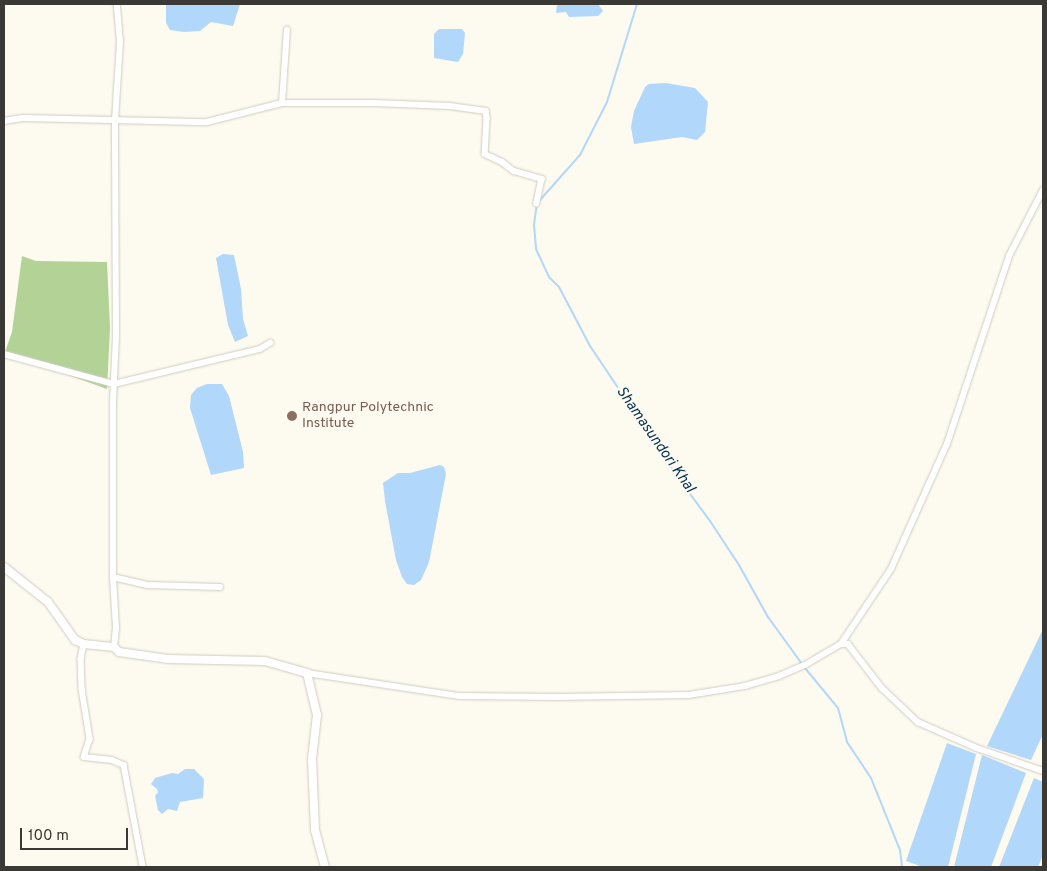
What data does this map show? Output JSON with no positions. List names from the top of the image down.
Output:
{
  "water": ["Shamasundori Khal"],
  "places": ["Rangpur Polytechnic Institute"],
  "scale_bar": "100 m"
}
